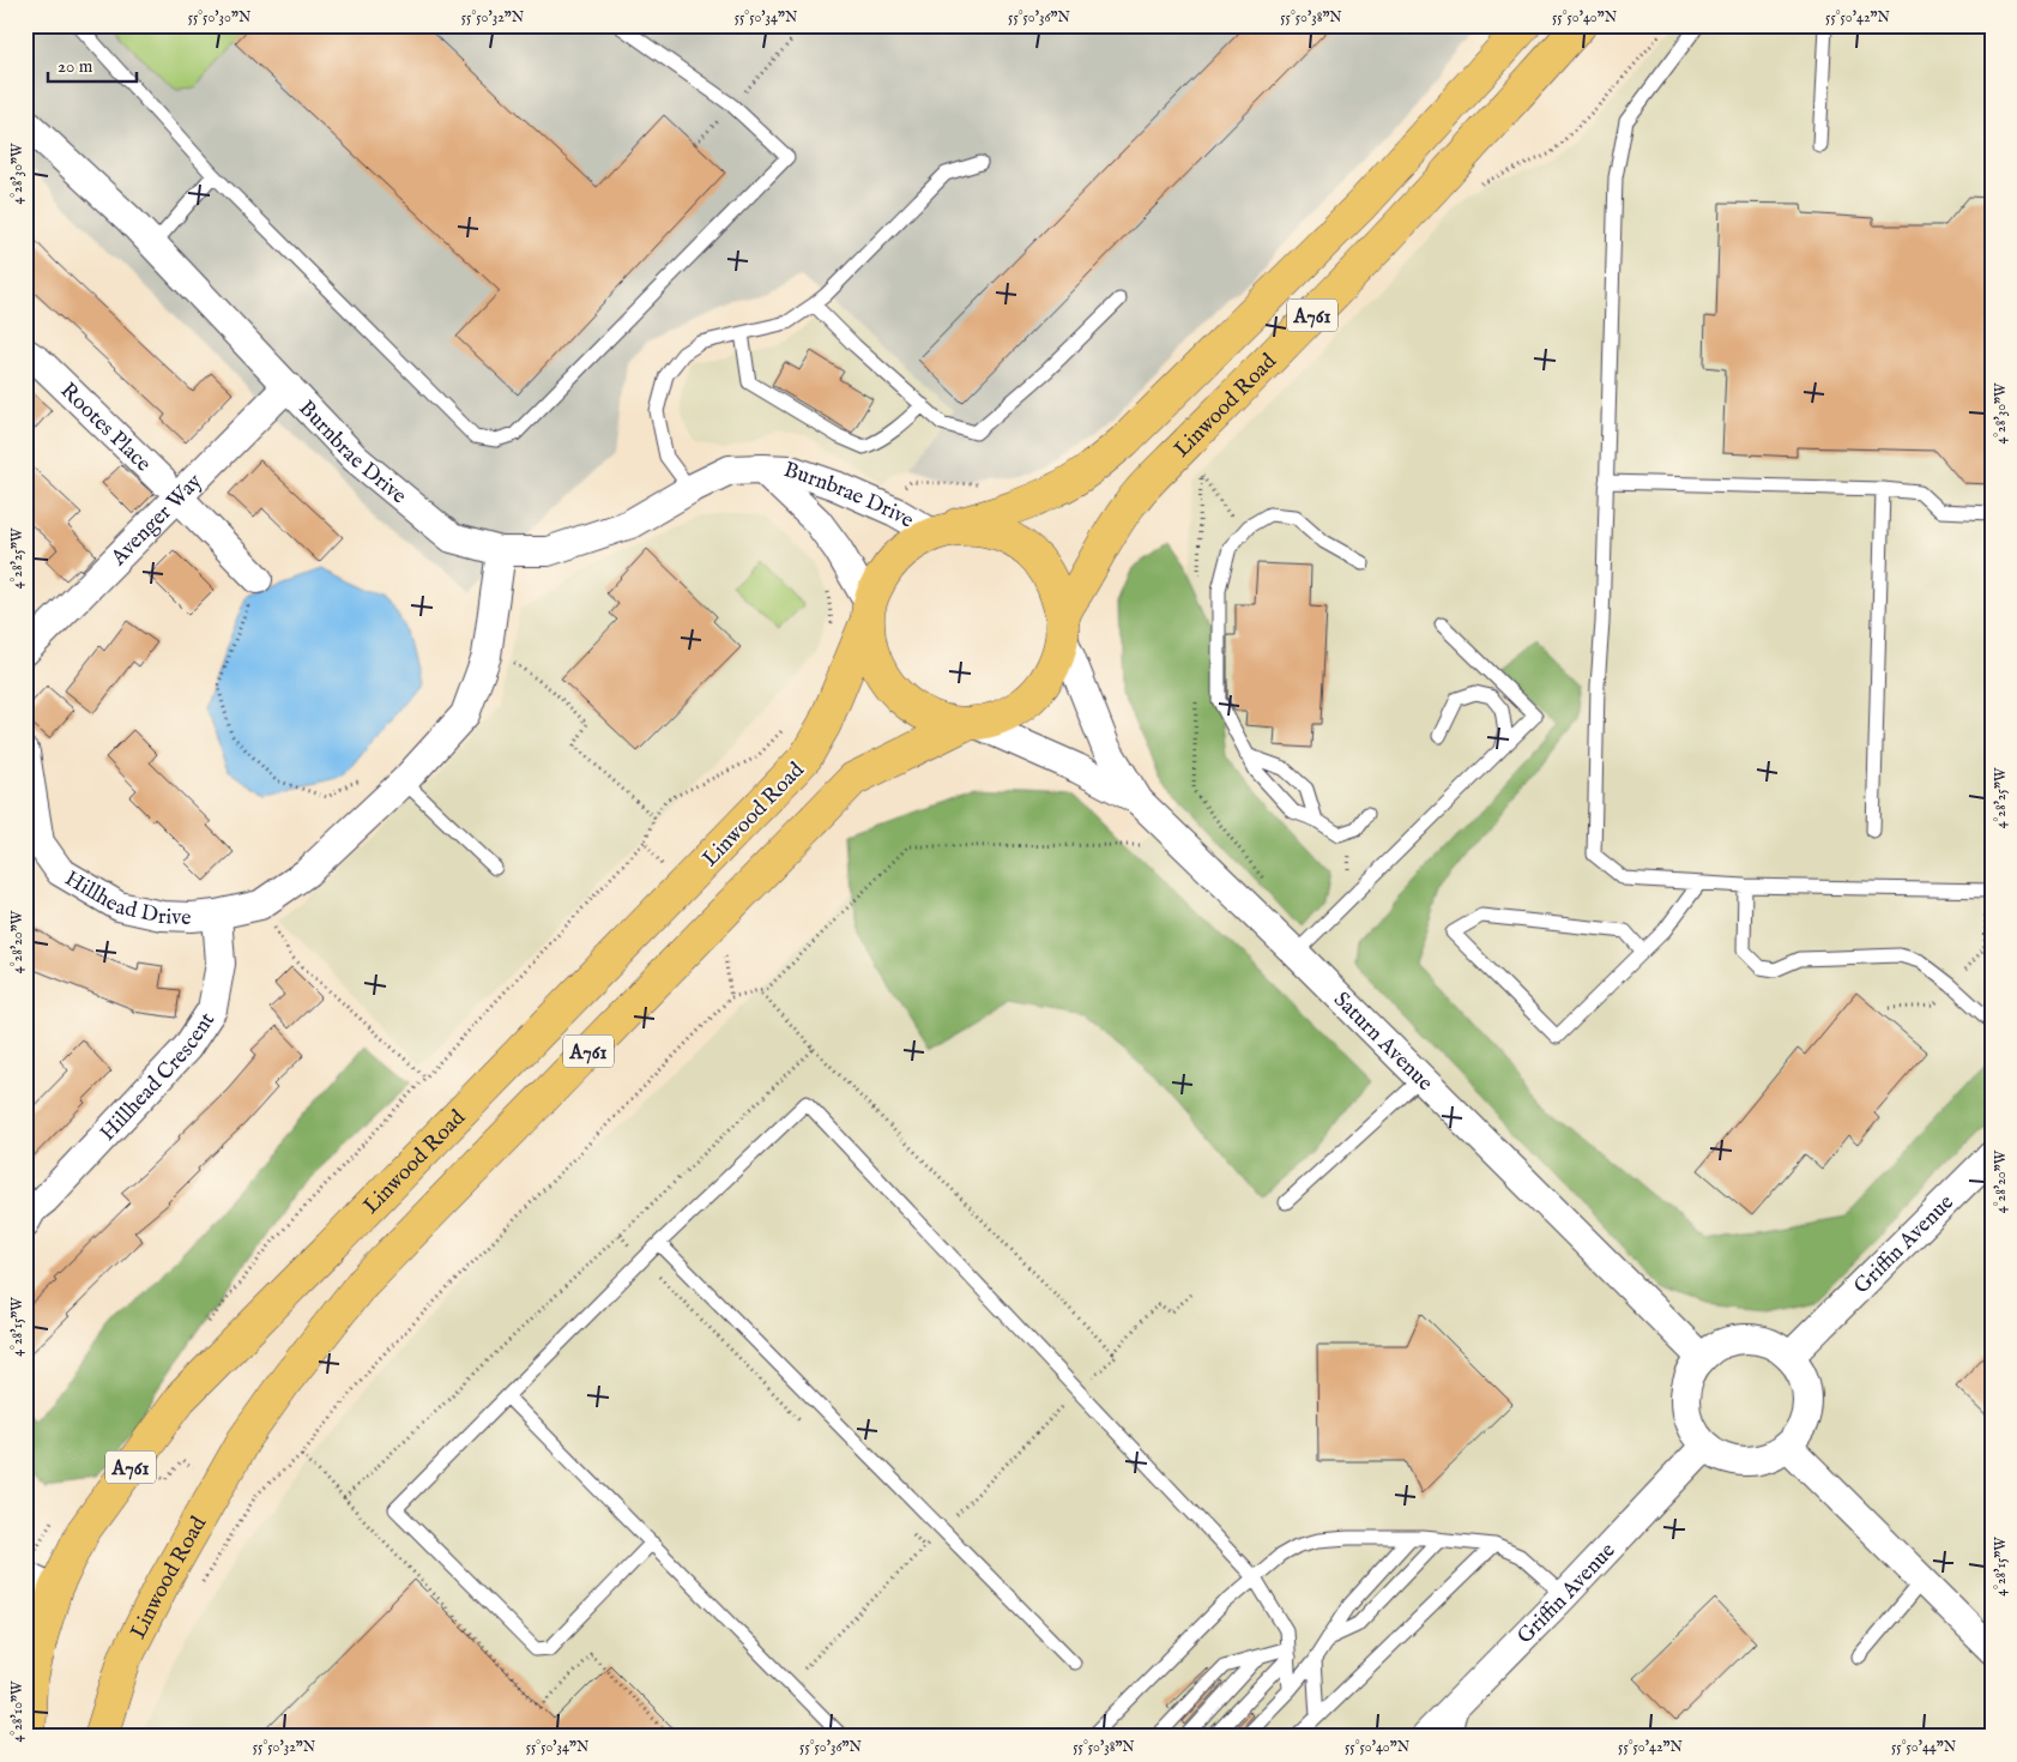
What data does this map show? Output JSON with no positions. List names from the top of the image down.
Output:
{
  "streets": {
    "main road": ["A761", "Linwood Road"],
    "street": [
      "Rootes Place",
      "Burnbrae Drive",
      "Avenger Way",
      "Hillhead Drive",
      "Saturn Avenue",
      "Hillhead Crescent",
      "Griffin Avenue"
    ]
  },
  "crossings": [
    ["A761", "Linwood Road"],
    ["A761", "Burnbrae Drive"],
    ["A761", "Saturn Avenue"],
    ["Linwood Road", "Burnbrae Drive"],
    ["Linwood Road", "Saturn Avenue"],
    ["Rootes Place", "Avenger Way"],
    ["Burnbrae Drive", "Avenger Way"],
    ["Burnbrae Drive", "Saturn Avenue"],
    ["Hillhead Drive", "Hillhead Crescent"],
    ["Saturn Avenue", "Griffin Avenue"]
  ],
  "scale_bar": "20 m",
  "coordinates": [
    "55°50'30\"N",
    "55°50'32\"N",
    "55°50'34\"N",
    "55°50'36\"N",
    "55°50'38\"N",
    "55°50'40\"N",
    "55°50'42\"N",
    "4°28'30\"W",
    "4°28'25\"W",
    "4°28'20\"W",
    "4°28'15\"W",
    "4°28'10\"W",
    "55°50'44\"N"
  ]
}
